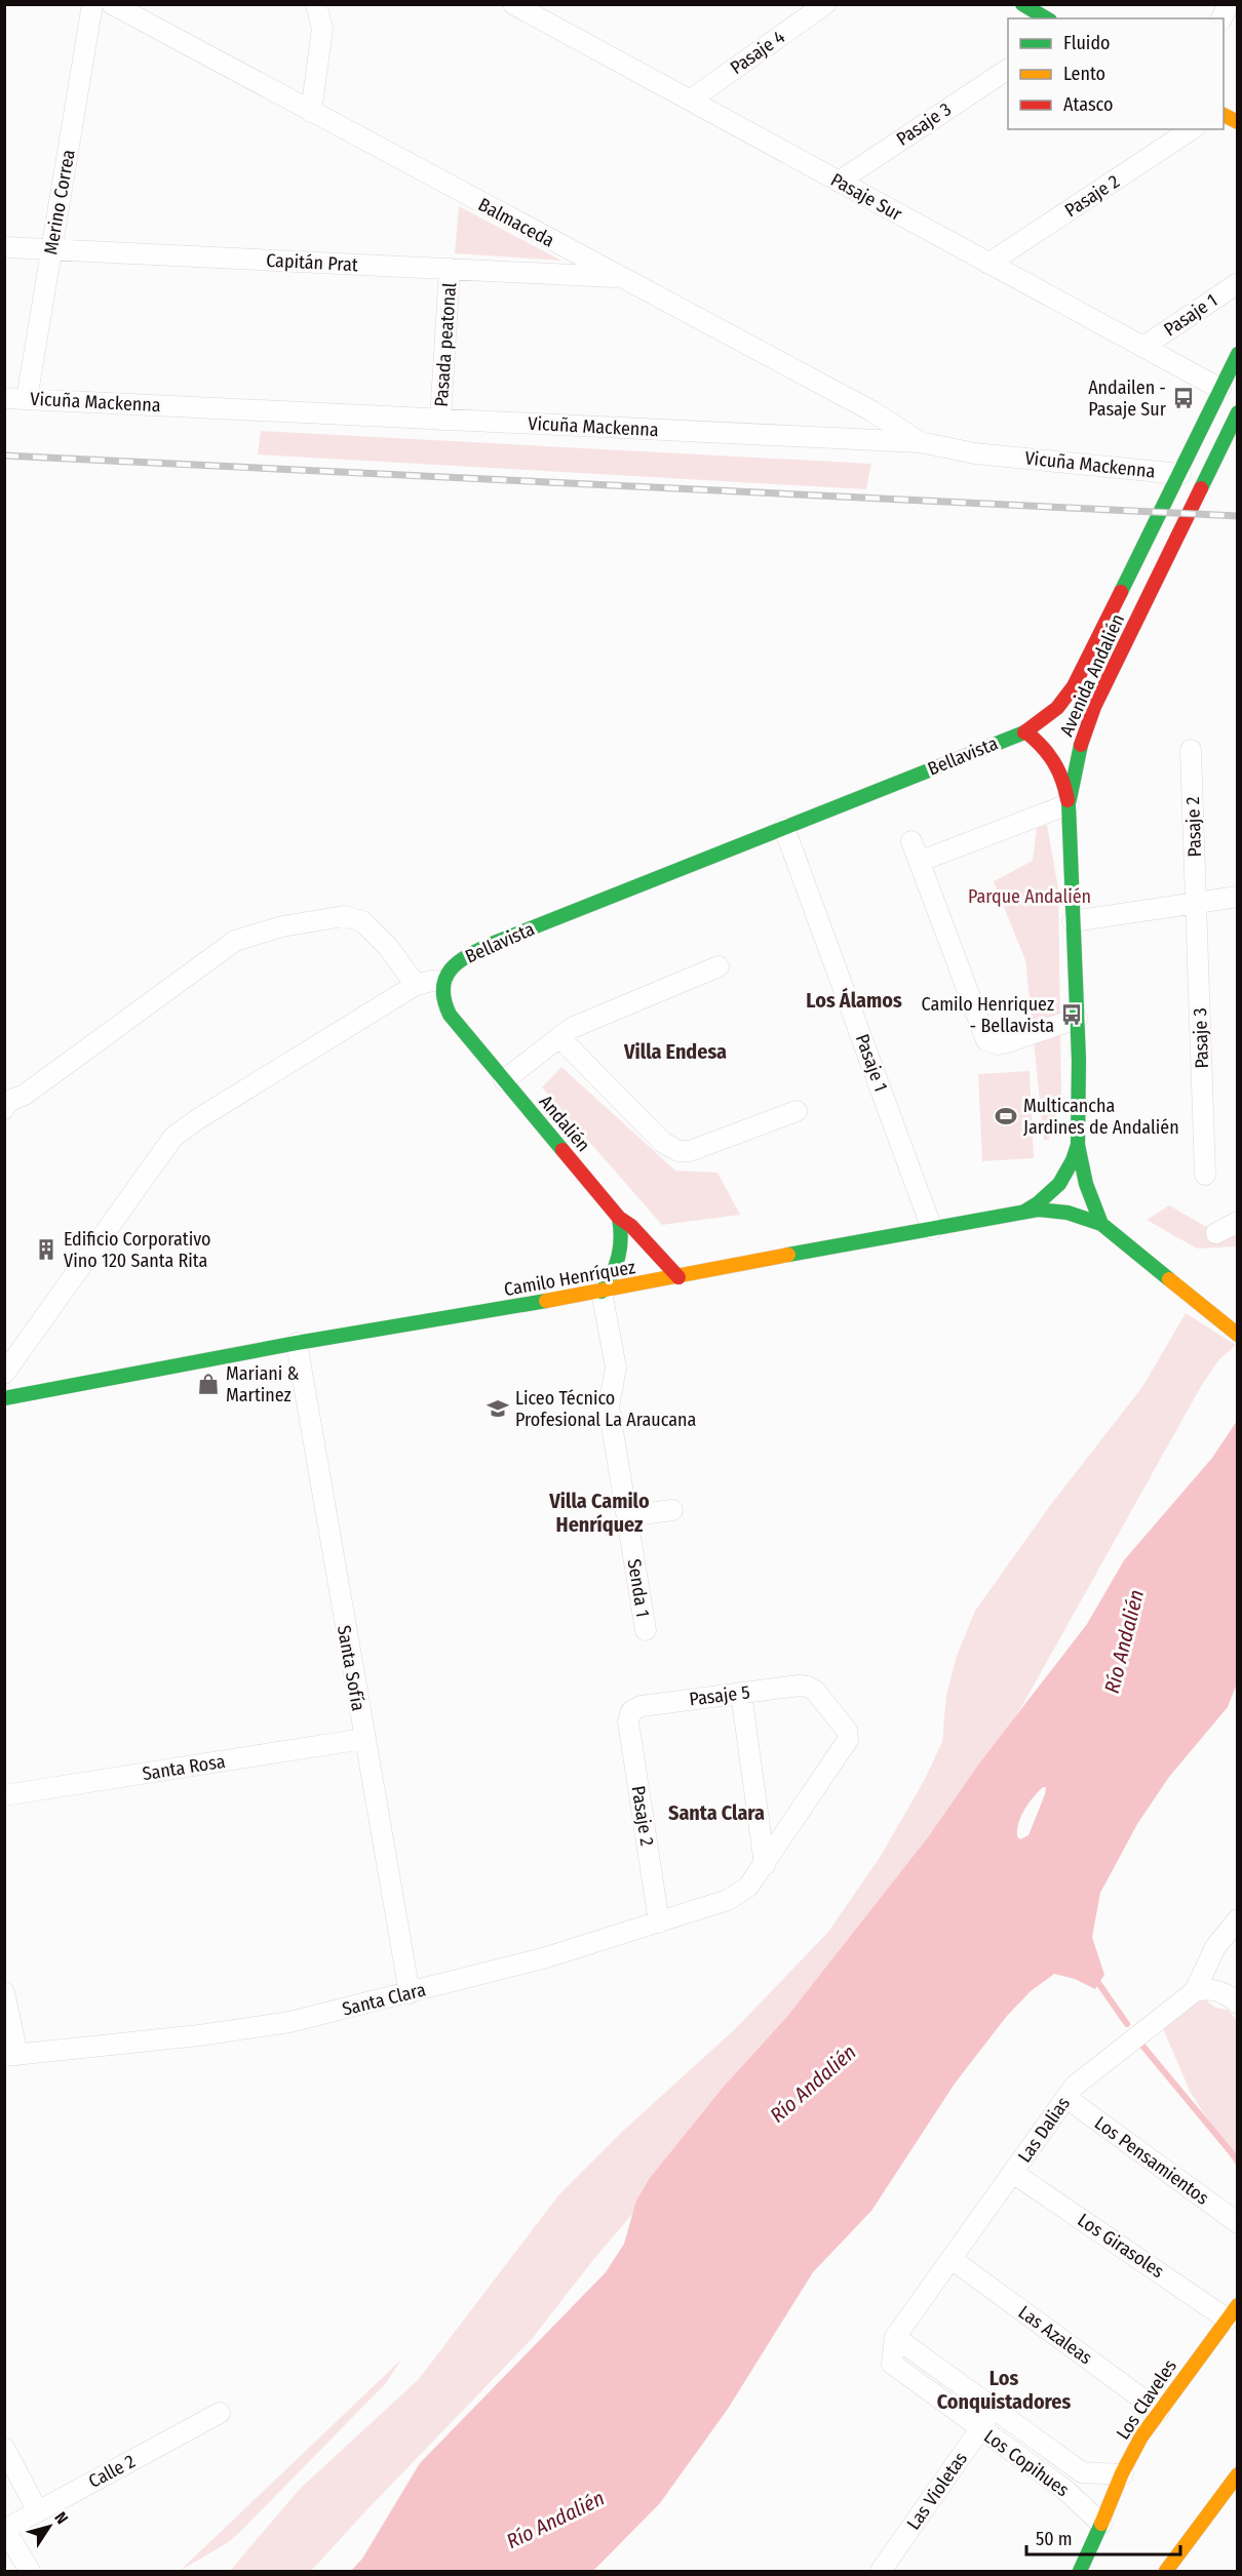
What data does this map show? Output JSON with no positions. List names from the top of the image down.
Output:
{
  "streets": {
    "main road": [
      "Avenida Andalién",
      "Bellavista",
      "Andalién",
      "Camilo Henríquez",
      "Los Claveles"
    ],
    "street": [
      "Pasaje 4",
      "Pasaje 3",
      "Pasaje 2",
      "Pasaje Sur",
      "Merino Correa",
      "Balmaceda",
      "Capitán Prat",
      "Pasaje 1",
      "Pasada peatonal",
      "Vicuña Mackenna",
      "Senda 1",
      "Santa Sofía",
      "Pasaje 5",
      "Santa Rosa",
      "Santa Clara",
      "Las Dalias",
      "Los Pensamientos",
      "Los Girasoles",
      "Las Azaleas",
      "Los Copihues",
      "Calle 2",
      "Las Violetas"
    ]
  },
  "crossings": [
    ["Pasaje 4", "Pasaje Sur"],
    ["Pasaje 3", "Pasaje 2"],
    ["Pasaje 3", "Pasaje Sur"],
    ["Pasaje 2", "Pasaje Sur"],
    ["Pasaje 2", "Pasaje 5"],
    ["Pasaje 2", "Santa Clara"],
    ["Pasaje Sur", "Pasaje 1"],
    ["Pasaje Sur", "Avenida Andalién"],
    ["Merino Correa", "Capitán Prat"],
    ["Merino Correa", "Vicuña Mackenna"],
    ["Balmaceda", "Capitán Prat"],
    ["Balmaceda", "Vicuña Mackenna"],
    ["Capitán Prat", "Pasada peatonal"],
    ["Pasaje 1", "Bellavista"],
    ["Pasaje 1", "Camilo Henríquez"],
    ["Pasada peatonal", "Vicuña Mackenna"],
    ["Vicuña Mackenna", "Avenida Andalién"],
    ["Avenida Andalién", "Bellavista"],
    ["Avenida Andalién", "Camilo Henríquez"],
    ["Bellavista", "Andalién"],
    ["Andalién", "Camilo Henríquez"],
    ["Camilo Henríquez", "Senda 1"],
    ["Camilo Henríquez", "Santa Sofía"],
    ["Santa Sofía", "Santa Rosa"],
    ["Santa Sofía", "Santa Clara"],
    ["Pasaje 5", "Santa Clara"],
    ["Las Dalias", "Los Pensamientos"],
    ["Las Dalias", "Los Girasoles"],
    ["Las Dalias", "Las Azaleas"],
    ["Las Dalias", "Los Copihues"],
    ["Los Girasoles", "Los Claveles"],
    ["Las Azaleas", "Los Claveles"],
    ["Los Claveles", "Los Copihues"],
    ["Los Copihues", "Las Violetas"]
  ],
  "districts": [
    "Los Álamos",
    "Villa Endesa",
    "Villa Camilo Henríquez",
    "Santa Clara",
    "Los Conquistadores"
  ],
  "water": ["Río Andalién"],
  "parks": ["Parque Andalién"],
  "places": {
    "bus stop": ["Andailen - Pasaje Sur", "Camilo Henriquez - Bellavista"],
    "sports": ["Multicancha Jardines de Andalién"],
    "building": ["Edificio Corporativo Vino 120 Santa Rita"],
    "shop": ["Mariani & Martinez"],
    "school or university": ["Liceo Técnico Profesional La Araucana"]
  },
  "legend": ["Fluido", "Lento", "Atasco"],
  "scale_bar": "50 m",
  "north": "top right"
}
